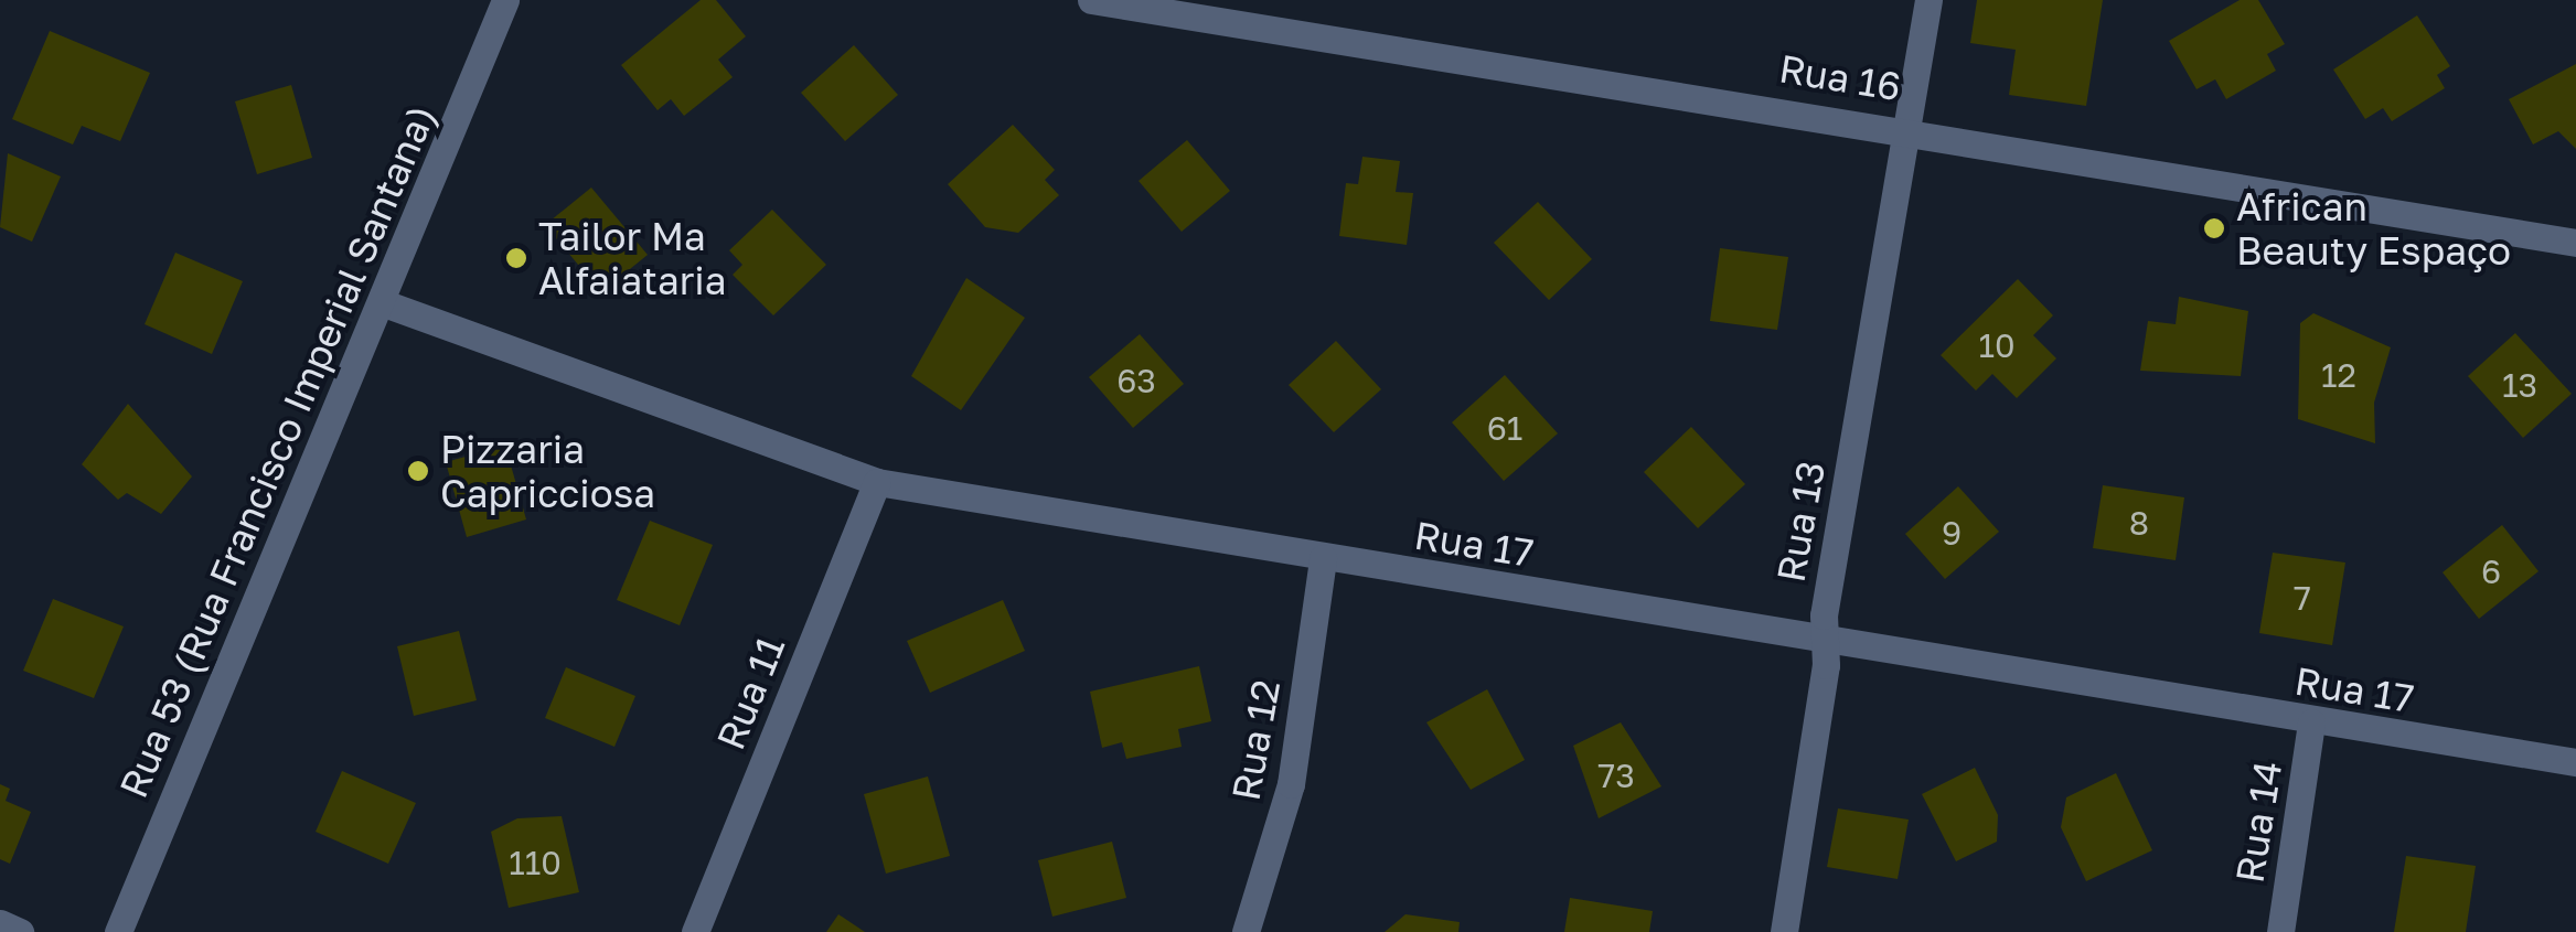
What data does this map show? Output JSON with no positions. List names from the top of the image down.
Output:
{
  "streets": {
    "street": [
      "Rua 16",
      "Rua 53 (Rua Francisco Imperial Santana)",
      "Rua 13",
      "Rua 17",
      "Rua 11",
      "Rua 12",
      "Rua 14"
    ]
  },
  "crossings": [
    ["Rua 16", "Rua 13"],
    ["Rua 53 (Rua Francisco Imperial Santana)", "Rua 17"],
    ["Rua 13", "Rua 17"],
    ["Rua 17", "Rua 11"],
    ["Rua 17", "Rua 12"],
    ["Rua 17", "Rua 14"]
  ],
  "places": ["African Beauty Espaço", "Tailor Ma Alfaiataria", "Pizzaria Capricciosa"],
  "house_numbers": [
    "10",
    "12",
    "63",
    "13",
    "61",
    "8",
    "9",
    "6",
    "7",
    "73",
    "110"
  ]
}
